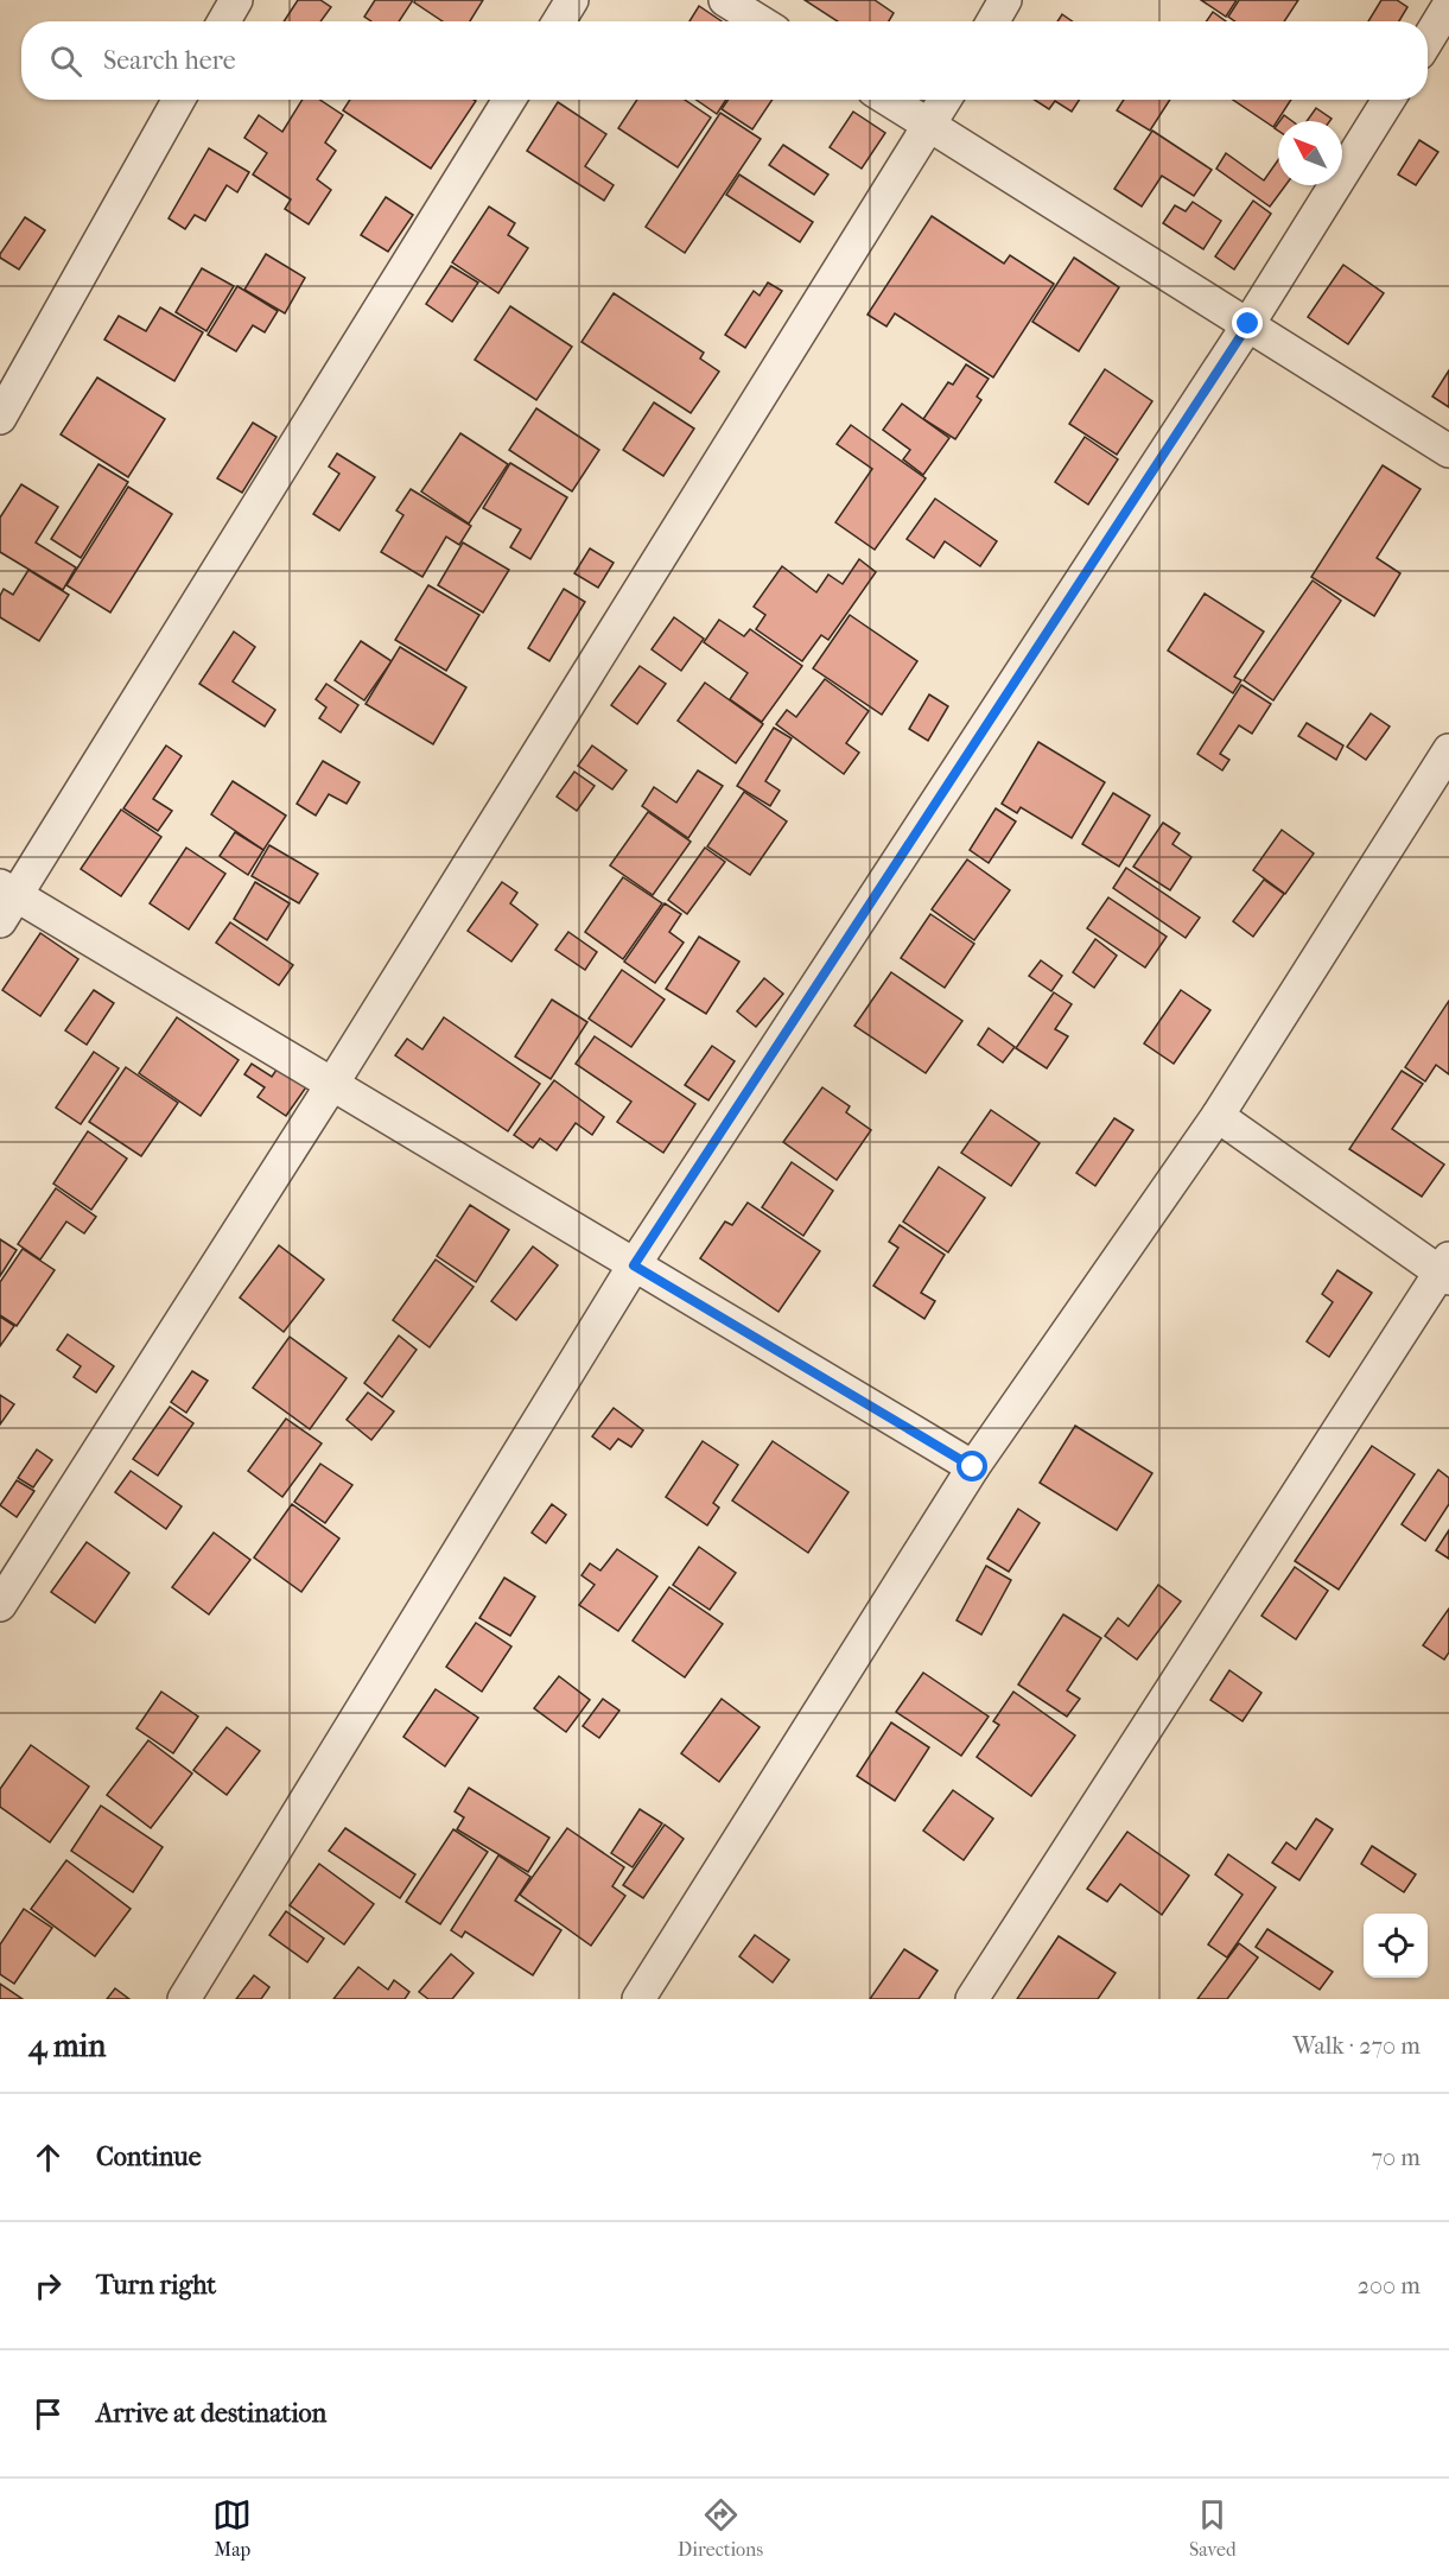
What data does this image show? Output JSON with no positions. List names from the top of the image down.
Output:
{
  "north": "top left",
  "page": {
    "search": "Search here",
    "heading": ["4 min", "Walk · 270 m"],
    "list": [
      ["Continue", "70 m"],
      ["Turn right", "200 m"],
      "Arrive at destination"
    ],
    "nav": ["Map", "Directions", "Saved"]
  }
}
